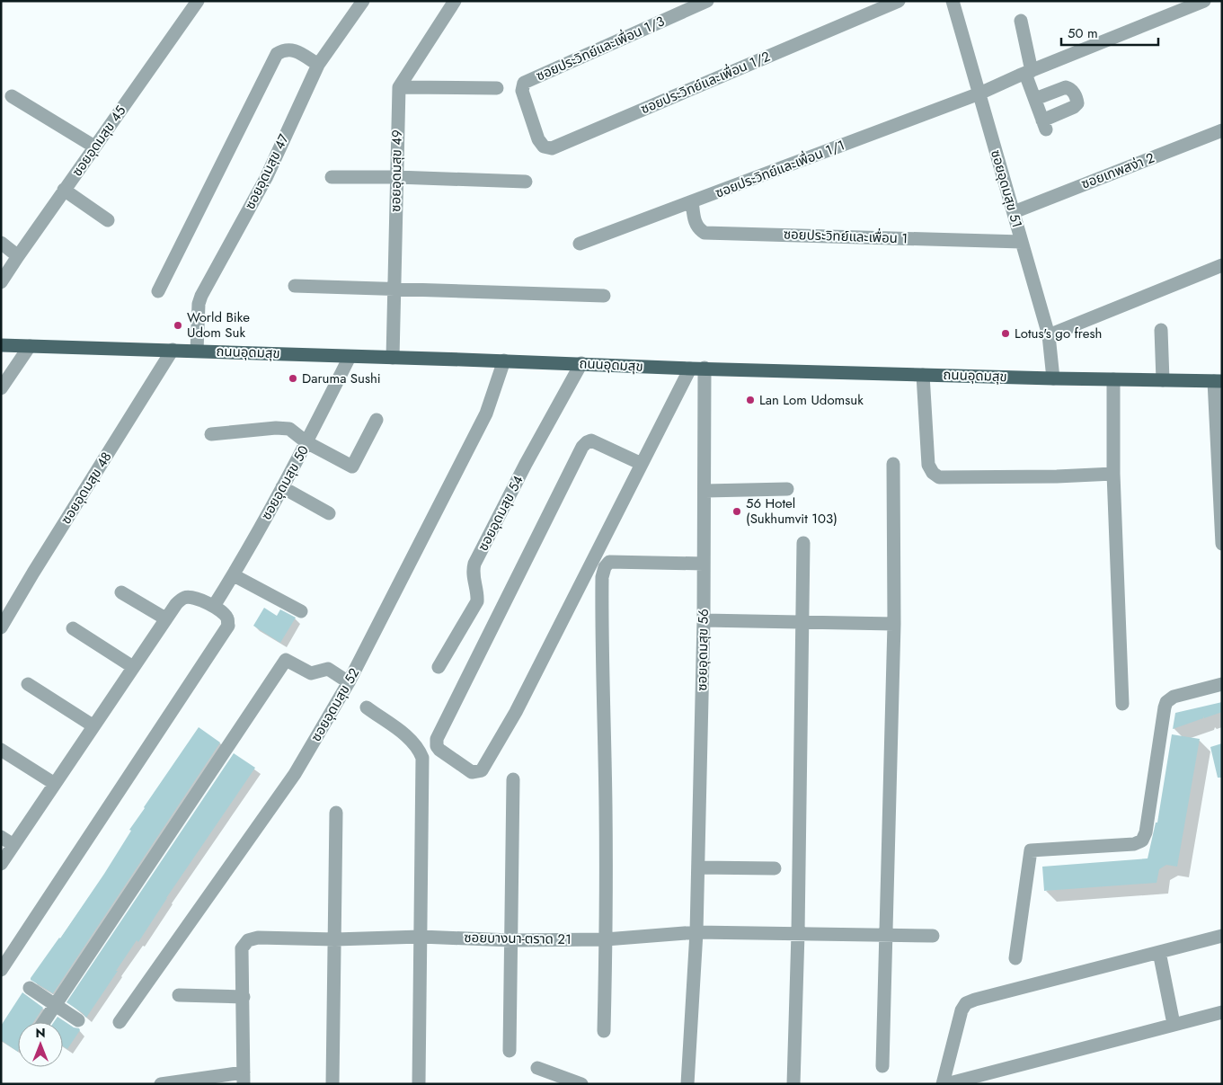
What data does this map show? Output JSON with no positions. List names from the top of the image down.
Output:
{
  "streets": {
    "main road": ["ถนนอุดมสุข"],
    "street": [
      "ซอยประวิทย์และเพื่อน 1/3",
      "ซอยประวิทย์และเพื่อน 1/2",
      "ซอยอุดมสุข 45",
      "ซอยประวิทย์และเพื่อน 1/1",
      "ซอยอุดมสุข 49",
      "ซอยเทพสง่า 2",
      "ซอยอุดมสุข 47",
      "ซอยอุดมสุข 51",
      "ซอยประวิทย์และเพื่อน 1",
      "ซอยอุดมสุข 50",
      "ซอยอุดมสุข 48",
      "ซอยอุดมสุข 54",
      "ซอยอุดมสุข 56",
      "ซอยอุดมสุข 52",
      "ซอยบางนา-ตราด 21"
    ]
  },
  "crossings": [
    ["ซอยประวิทย์และเพื่อน 1/3", "ซอยประวิทย์และเพื่อน 1/2"],
    ["ซอยประวิทย์และเพื่อน 1/1", "ซอยอุดมสุข 51"],
    ["ซอยประวิทย์และเพื่อน 1/1", "ซอยประวิทย์และเพื่อน 1"],
    ["ซอยอุดมสุข 49", "ถนนอุดมสุข"],
    ["ซอยเทพสง่า 2", "ซอยอุดมสุข 51"],
    ["ซอยอุดมสุข 47", "ถนนอุดมสุข"],
    ["ซอยอุดมสุข 51", "ซอยประวิทย์และเพื่อน 1"],
    ["ซอยอุดมสุข 51", "ถนนอุดมสุข"],
    ["ถนนอุดมสุข", "ซอยอุดมสุข 50"],
    ["ถนนอุดมสุข", "ซอยอุดมสุข 48"],
    ["ถนนอุดมสุข", "ซอยอุดมสุข 54"],
    ["ถนนอุดมสุข", "ซอยอุดมสุข 56"],
    ["ถนนอุดมสุข", "ซอยอุดมสุข 52"],
    ["ซอยอุดมสุข 56", "ซอยบางนา-ตราด 21"]
  ],
  "places": [
    "World Bike Udom Suk",
    "Lotus's go fresh",
    "Daruma Sushi",
    "Lan Lom Udomsuk",
    "56 Hotel (Sukhumvit 103)"
  ],
  "scale_bar": "50 m",
  "north": "top"
}
